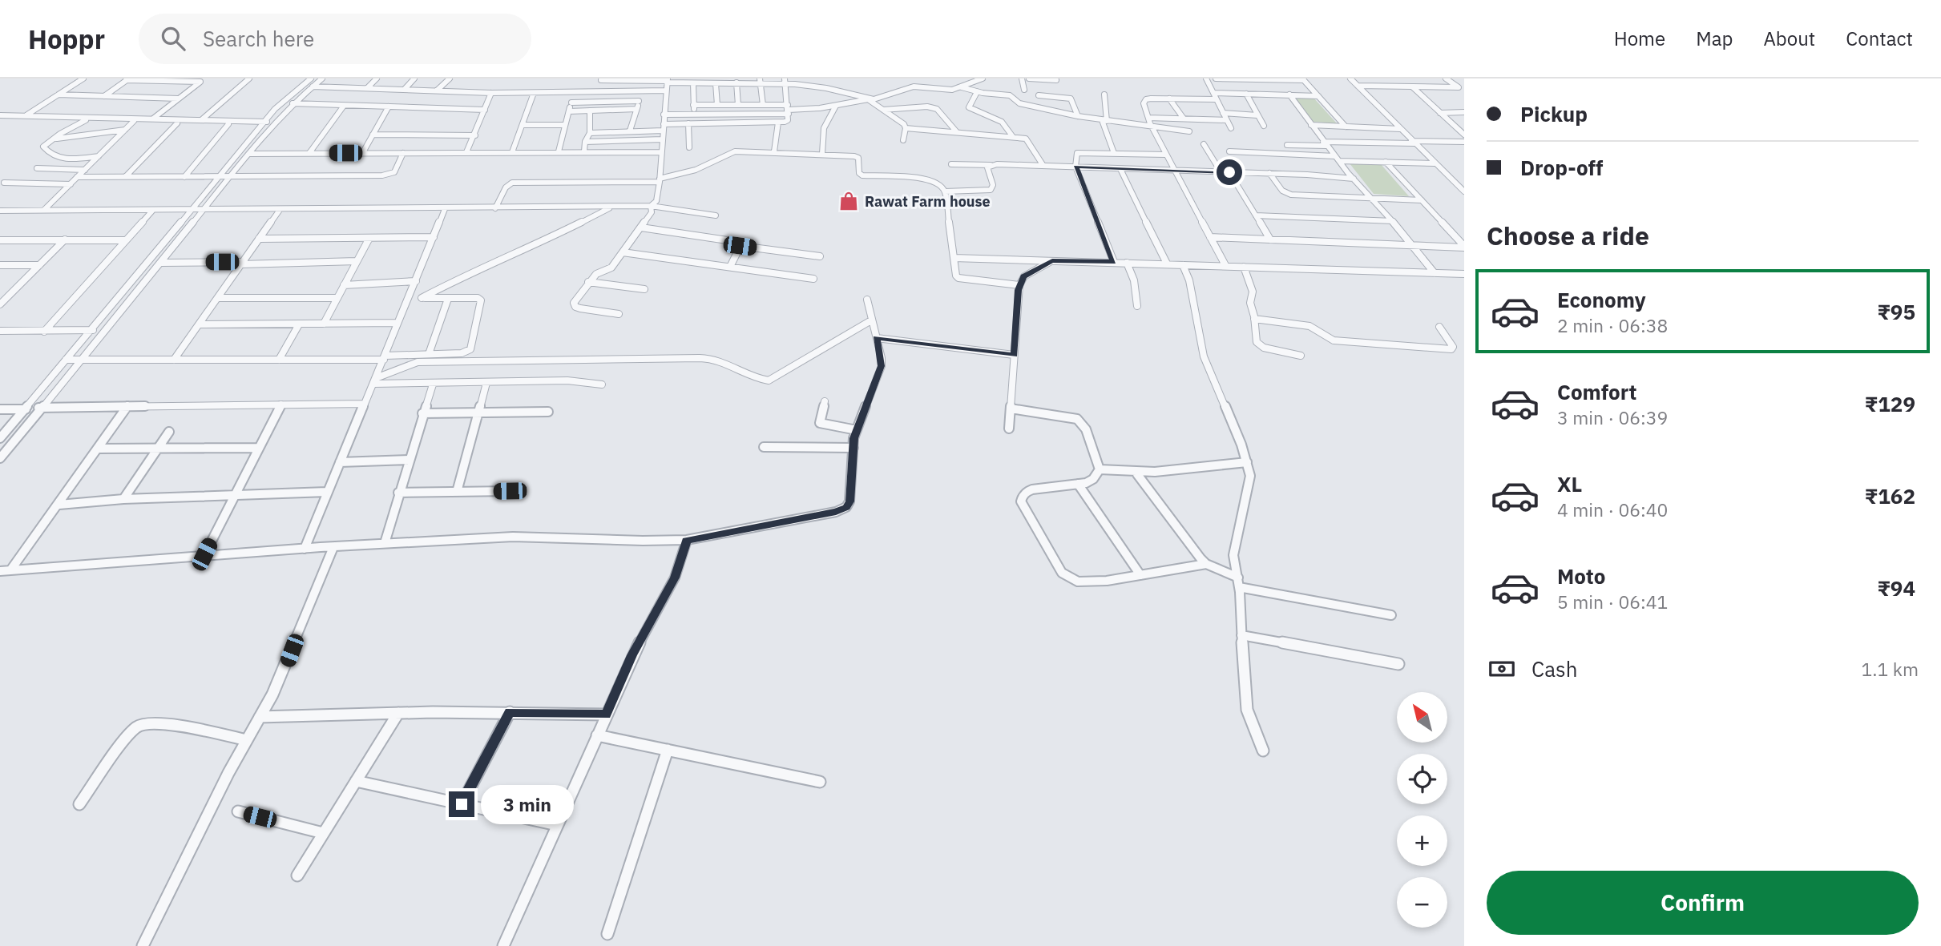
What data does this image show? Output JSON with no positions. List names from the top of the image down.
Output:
{
  "places": {
    "shop": ["Rawat Farm house"]
  },
  "north": "top left",
  "page": {
    "header": "Hoppr",
    "search": "Search here",
    "nav": [
      "Home",
      "Map",
      "About",
      "Contact"
    ],
    "banner": ["Pickup", "Drop-off"],
    "heading": "Choose a ride",
    "list": [
      {
        "name": "Economy",
        "note": "2 min · 06:38",
        "value": "₹95"
      },
      {
        "name": "Comfort",
        "note": "3 min · 06:39",
        "value": "₹129"
      },
      {
        "name": "XL",
        "note": "4 min · 06:40",
        "value": "₹162"
      },
      {
        "name": "Moto",
        "note": "5 min · 06:41",
        "value": "₹94"
      }
    ],
    "pay": ["Cash", "1.1 km"],
    "map_buttons": ["+", "−"],
    "bubble": "3 min",
    "buttons": "Confirm"
  }
}
